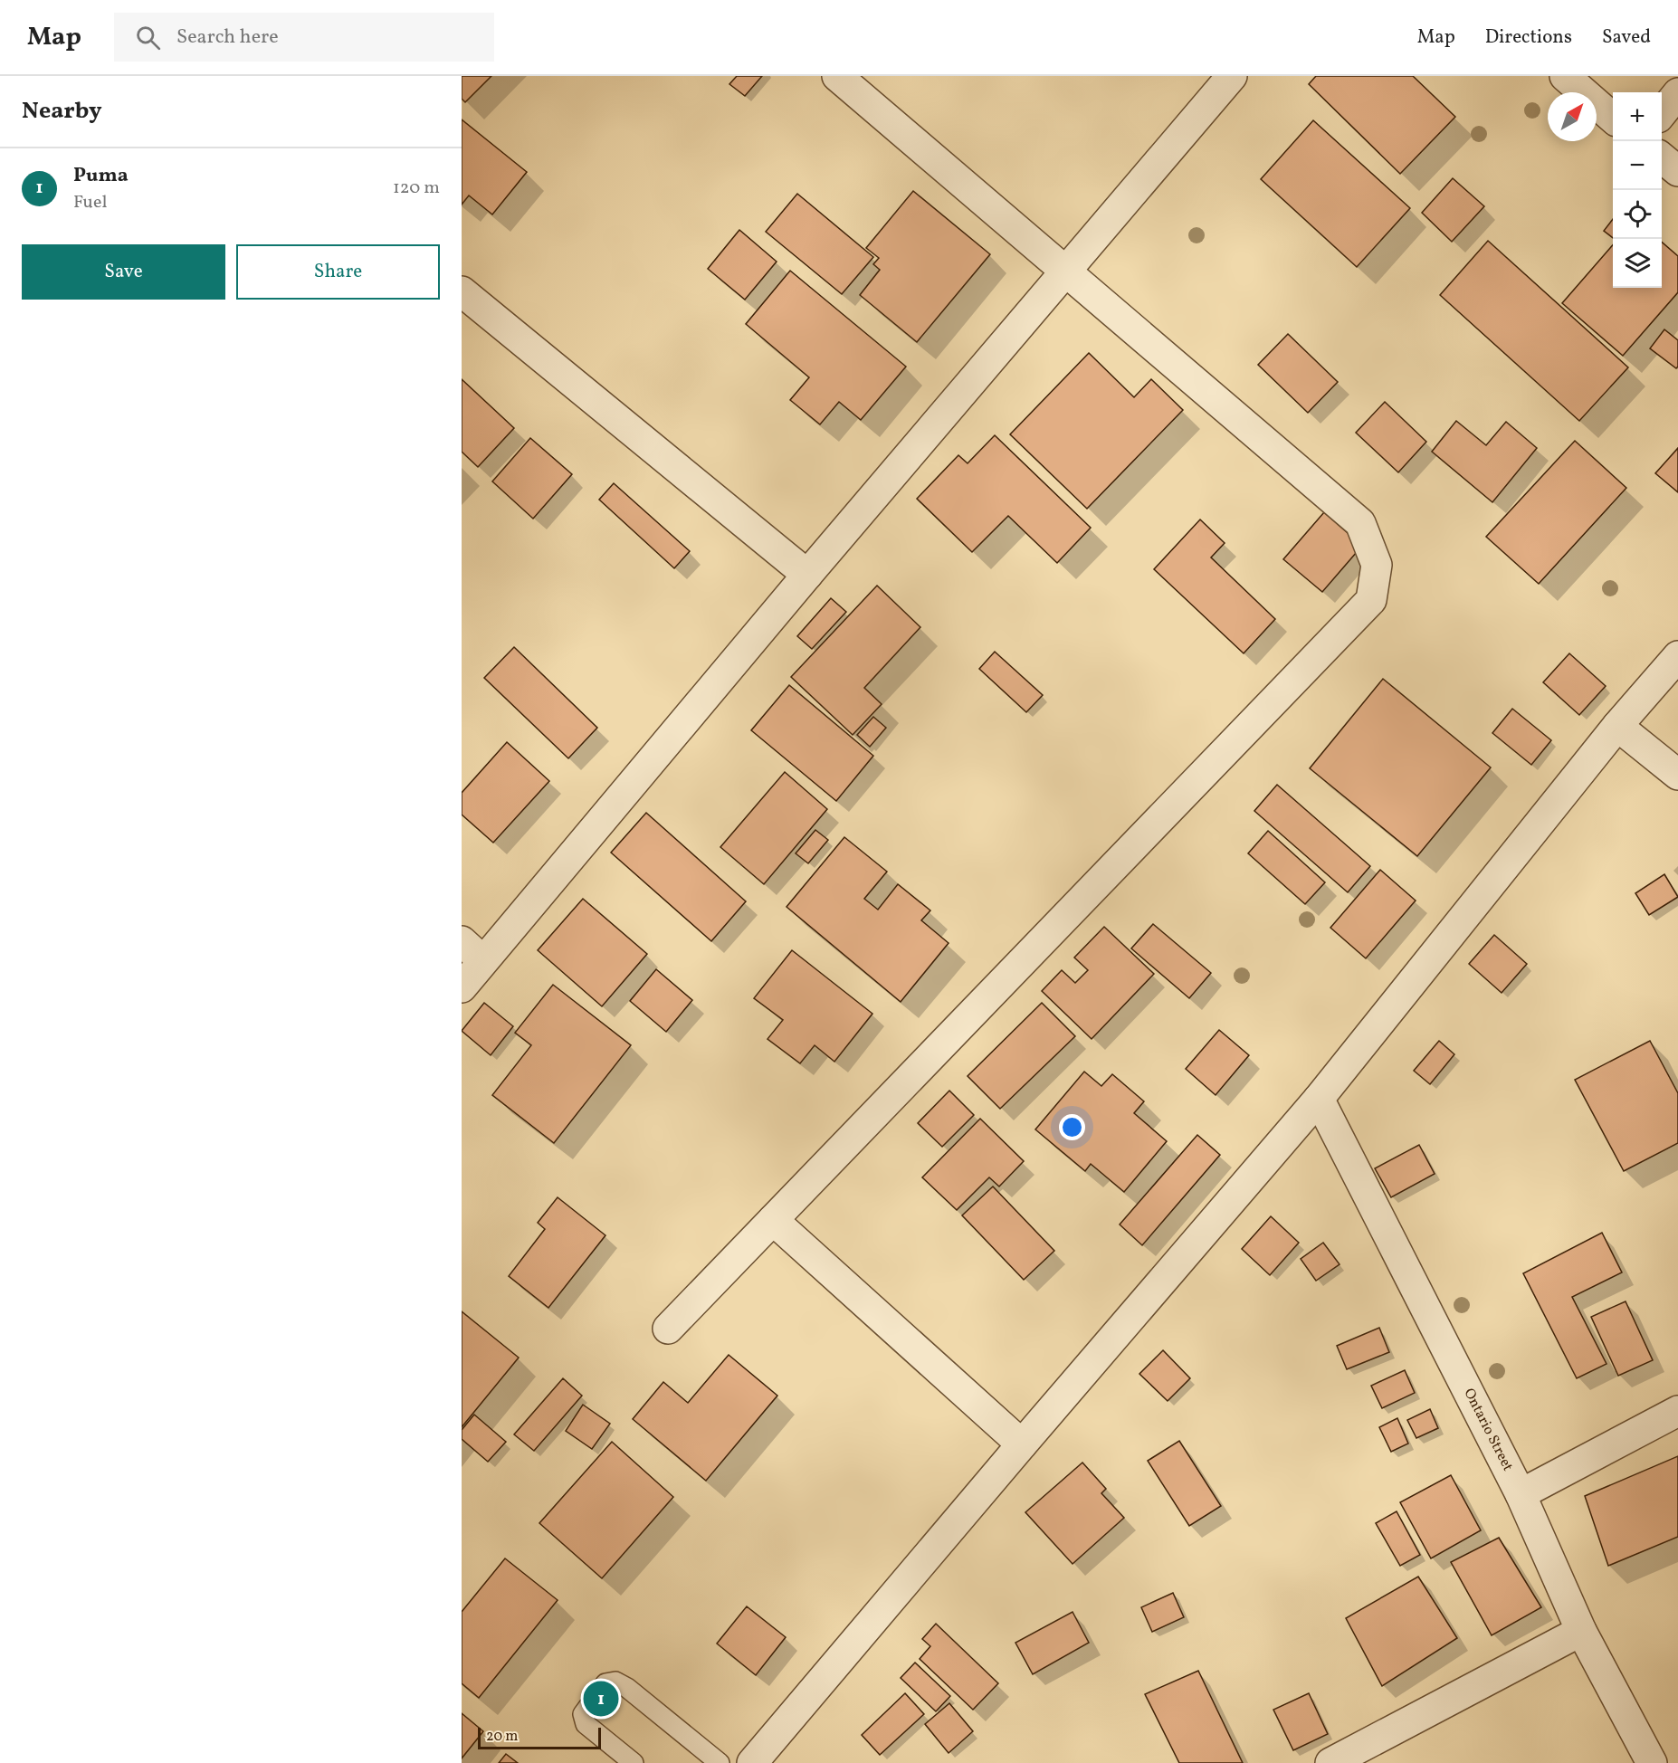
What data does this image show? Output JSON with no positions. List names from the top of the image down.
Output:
{
  "streets": {
    "street": ["Ontario Street"]
  },
  "scale_bar": "20 m",
  "north": "top right",
  "page": {
    "header": "Map",
    "search": "Search here",
    "nav": ["Map", "Directions", "Saved"],
    "heading": "Nearby",
    "map_buttons": ["+", "−"],
    "list": [
      {
        "mark": "1",
        "name": "Puma",
        "note": "Fuel",
        "value": "120 m"
      }
    ],
    "buttons": ["Save", "Share"],
    "pins": "1",
    "scale": "20 m"
  }
}
